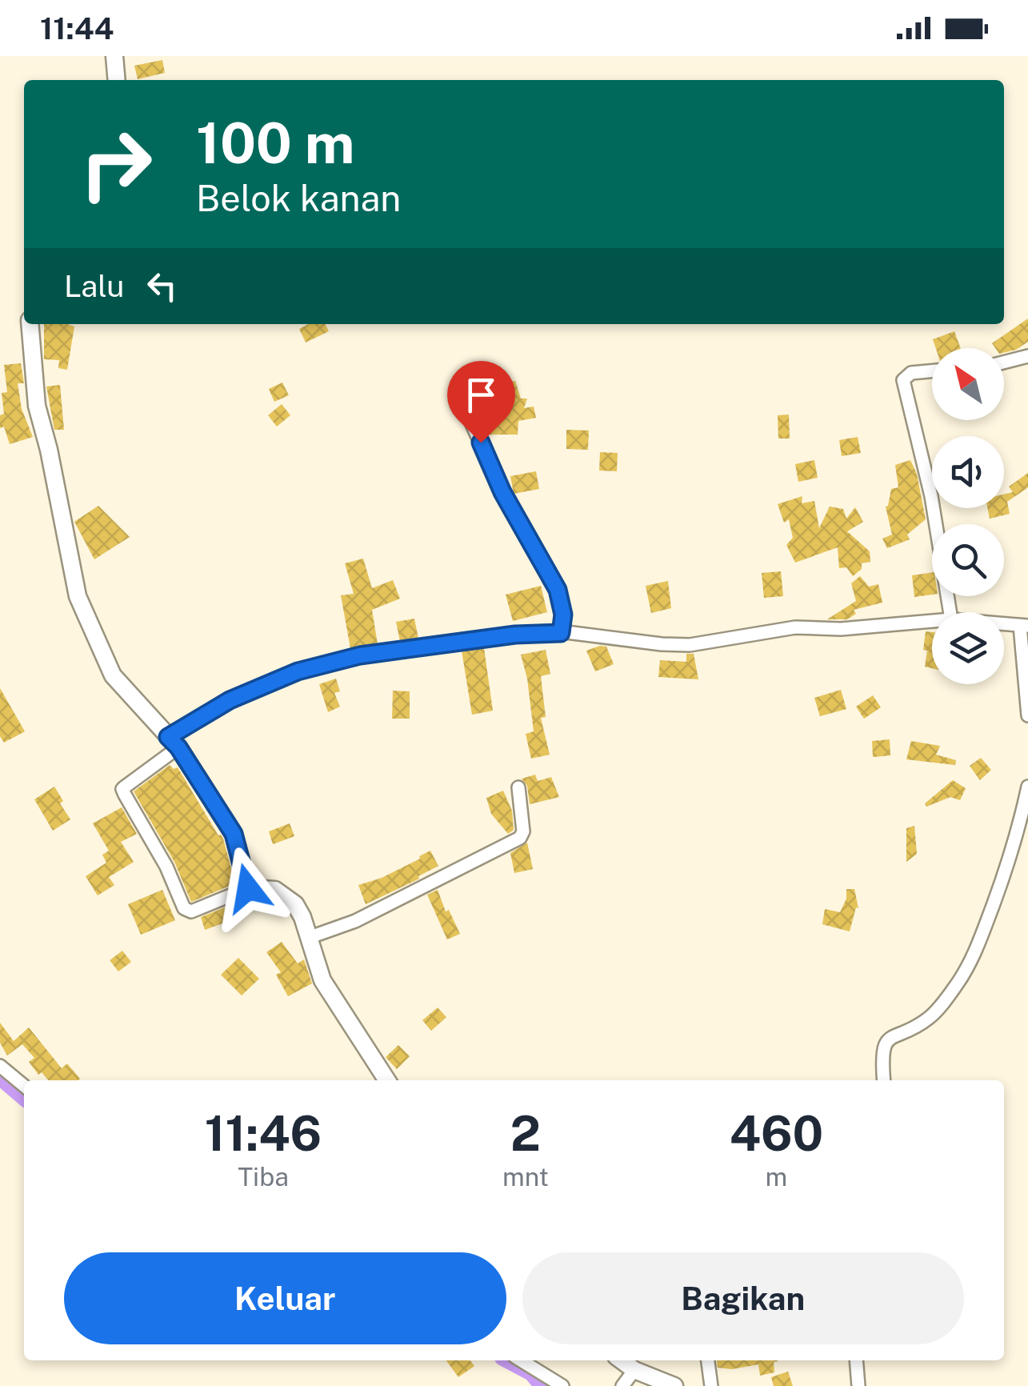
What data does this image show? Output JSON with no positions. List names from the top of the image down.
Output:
{
  "north": "top left",
  "page": {
    "status": "11:44",
    "turn": ["100 m", "Belok kanan"],
    "then": "Lalu",
    "eta": [
      "11:46",
      "Tiba",
      "2",
      "mnt",
      "460",
      "m"
    ],
    "buttons": ["Keluar", "Bagikan"]
  }
}
